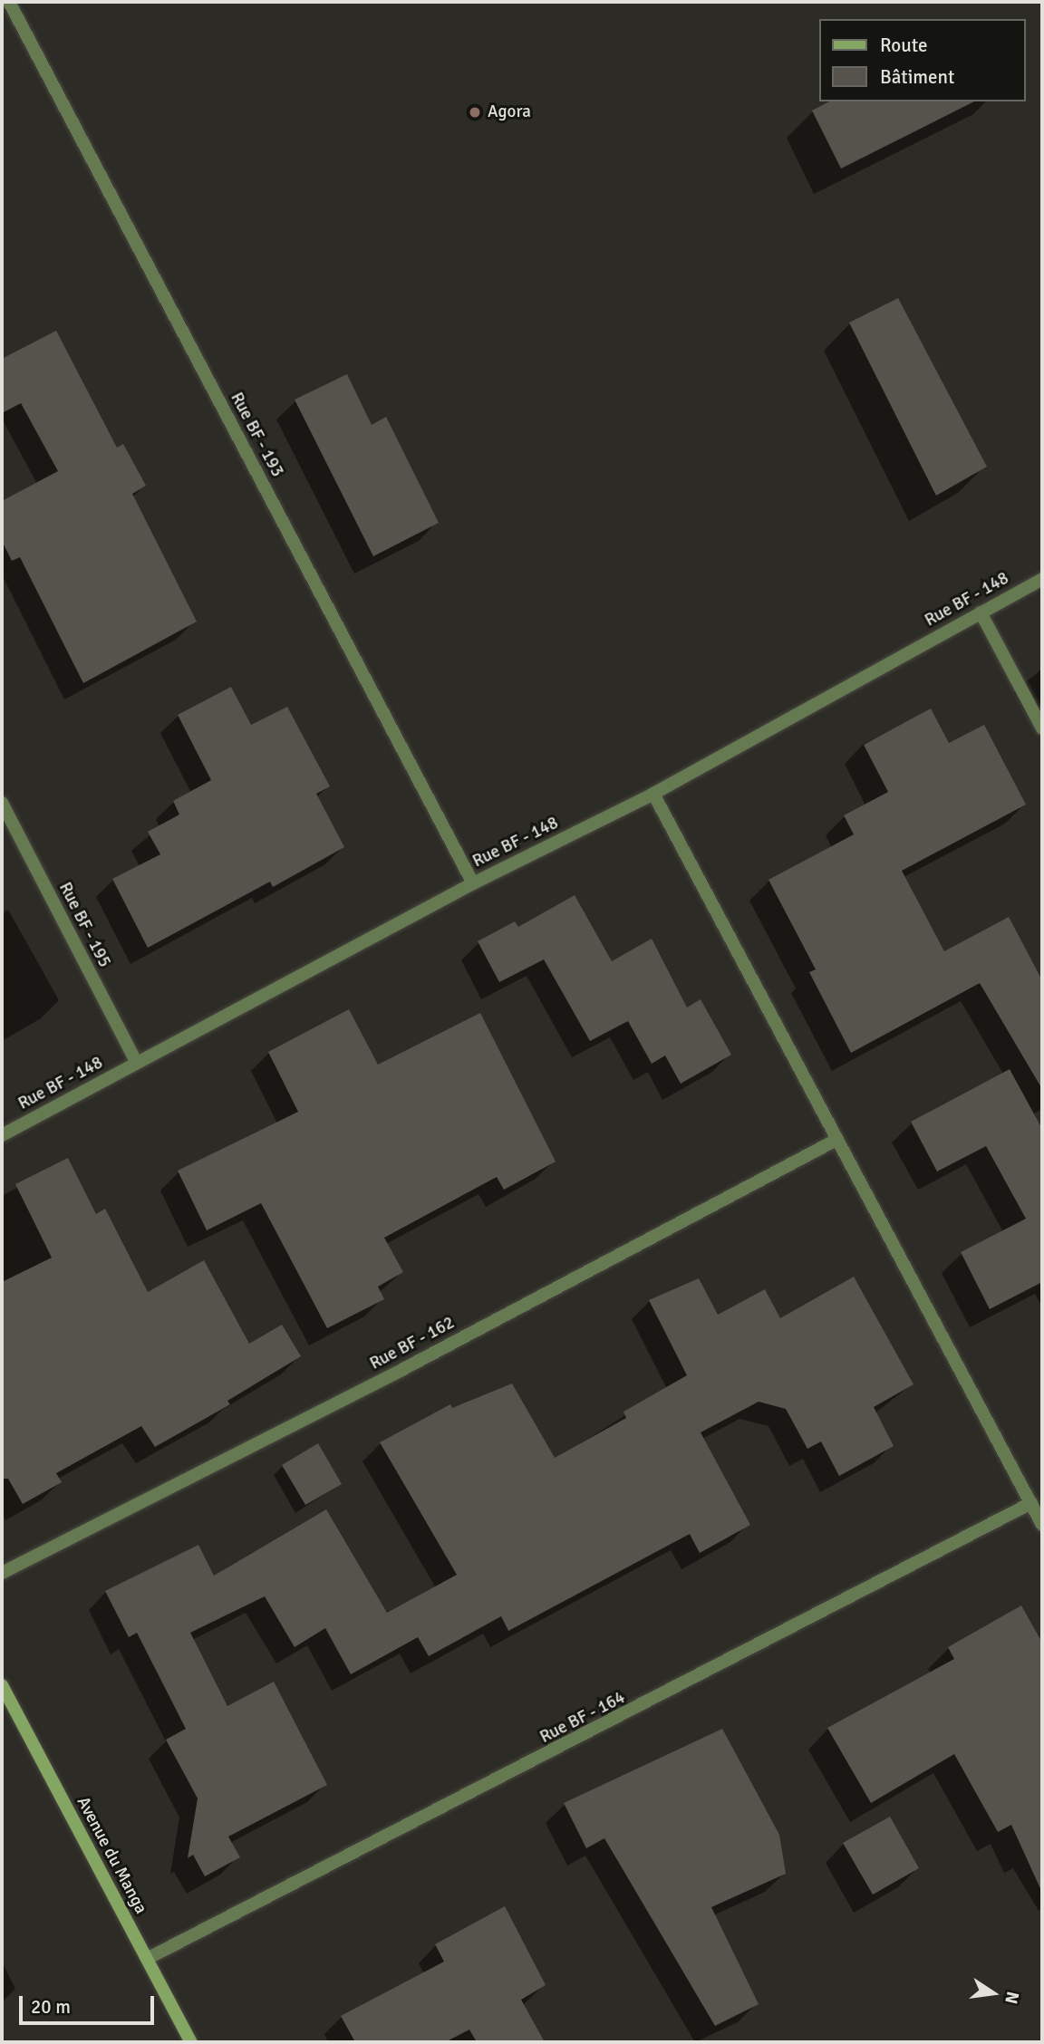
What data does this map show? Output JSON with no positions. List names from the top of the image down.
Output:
{
  "streets": {
    "street": [
      "Rue BF - 193",
      "Rue BF - 148",
      "Rue BF - 195",
      "Rue BF - 162",
      "Rue BF - 164",
      "Avenue du Manga"
    ]
  },
  "crossings": [
    ["Rue BF - 193", "Rue BF - 148"],
    ["Rue BF - 148", "Rue BF - 195"],
    ["Rue BF - 164", "Avenue du Manga"]
  ],
  "places": ["Agora"],
  "legend": ["Route", "Bâtiment"],
  "scale_bar": "20 m",
  "north": "right"
}
